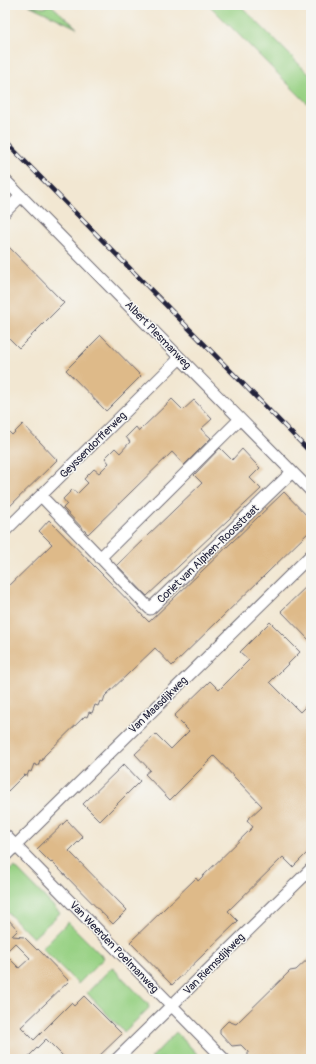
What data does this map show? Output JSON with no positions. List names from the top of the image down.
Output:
{
  "streets": {
    "street": [
      "Albert Plesmanweg",
      "Geyssendorfferweg",
      "Coriet van Alphen-Roosstraat",
      "Van Maasdijkweg",
      "Van Weerden Poelmanweg",
      "Van Riemsdijkweg"
    ]
  },
  "crossings": [
    ["Albert Plesmanweg", "Geyssendorfferweg"],
    ["Albert Plesmanweg", "Coriet van Alphen-Roosstraat"],
    ["Geyssendorfferweg", "Coriet van Alphen-Roosstraat"],
    ["Van Maasdijkweg", "Van Weerden Poelmanweg"],
    ["Van Weerden Poelmanweg", "Van Riemsdijkweg"]
  ]
}
